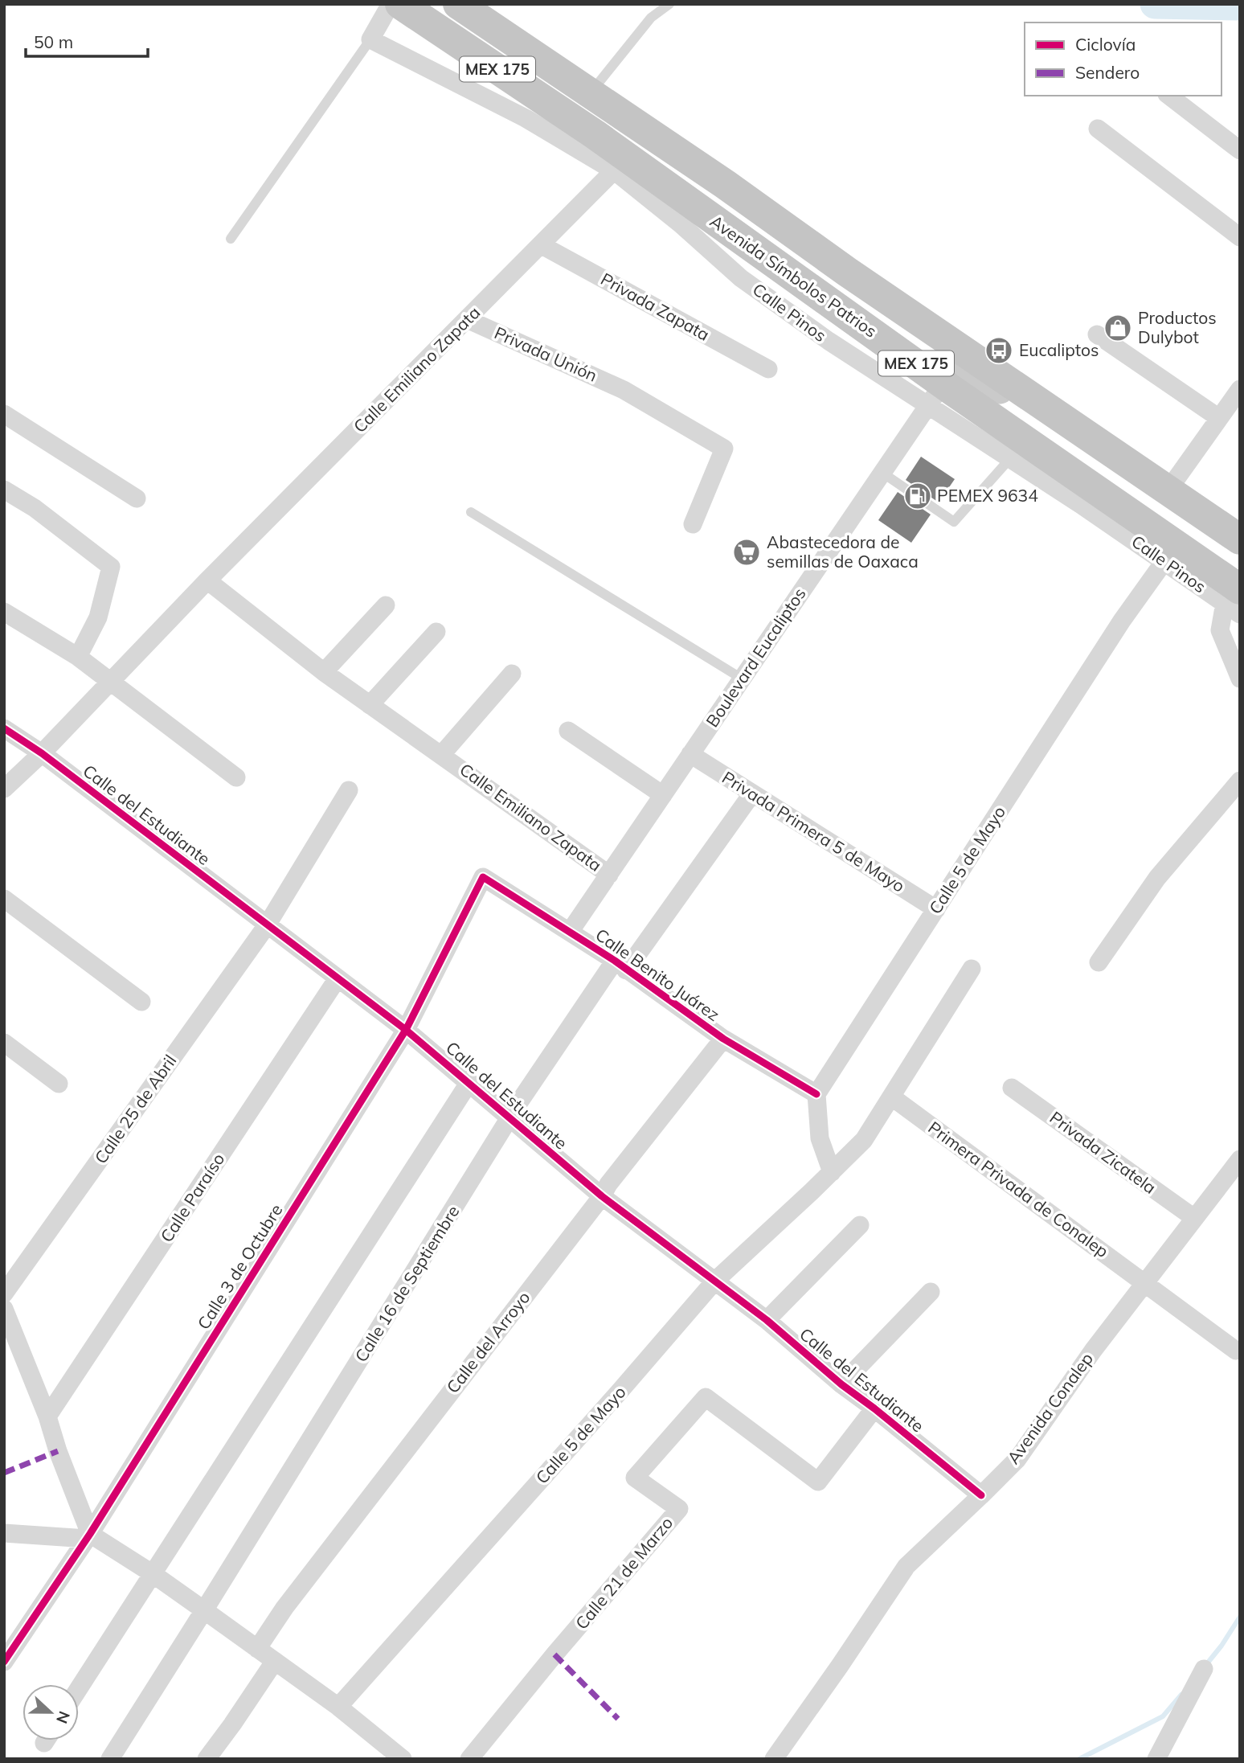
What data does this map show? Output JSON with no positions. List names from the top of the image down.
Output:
{
  "streets": {
    "highway": ["MEX 175", "Avenida Símbolos Patrios"],
    "street": [
      "Privada Zapata",
      "Calle Pinos",
      "Privada Unión",
      "Calle Emiliano Zapata",
      "Boulevard Eucaliptos",
      "Calle del Estudiante",
      "Privada Primera 5 de Mayo",
      "Calle 5 de Mayo",
      "Calle Benito Juárez",
      "Calle 25 de Abril",
      "Privada Zicatela",
      "Primera Privada de Conalep",
      "Calle Paraíso",
      "Calle 3 de Octubre",
      "Calle 16 de Septiembre",
      "Calle del Arroyo",
      "Avenida Conalep",
      "Calle 21 de Marzo"
    ]
  },
  "crossings": [
    ["Avenida Símbolos Patrios", "Calle Pinos"],
    ["Avenida Símbolos Patrios", "Calle Emiliano Zapata"],
    ["Avenida Símbolos Patrios", "Boulevard Eucaliptos"],
    ["Privada Zapata", "Calle Emiliano Zapata"],
    ["Calle Pinos", "Calle 5 de Mayo"],
    ["Privada Unión", "Calle Emiliano Zapata"],
    ["Calle Emiliano Zapata", "Boulevard Eucaliptos"],
    ["Calle Emiliano Zapata", "Calle del Estudiante"],
    ["Boulevard Eucaliptos", "Privada Primera 5 de Mayo"],
    ["Boulevard Eucaliptos", "Calle Benito Juárez"],
    ["Calle del Estudiante", "Calle 5 de Mayo"],
    ["Calle del Estudiante", "Calle 25 de Abril"],
    ["Calle del Estudiante", "Calle Paraíso"],
    ["Calle del Estudiante", "Calle 3 de Octubre"],
    ["Calle del Estudiante", "Calle 16 de Septiembre"],
    ["Calle del Estudiante", "Calle del Arroyo"],
    ["Calle del Estudiante", "Avenida Conalep"],
    ["Calle del Estudiante", "Calle 21 de Marzo"],
    ["Privada Primera 5 de Mayo", "Calle 5 de Mayo"],
    ["Privada Primera 5 de Mayo", "Calle 16 de Septiembre"],
    ["Calle 5 de Mayo", "Calle Benito Juárez"],
    ["Calle 5 de Mayo", "Primera Privada de Conalep"],
    ["Calle Benito Juárez", "Calle 3 de Octubre"],
    ["Calle Benito Juárez", "Calle 16 de Septiembre"],
    ["Calle Benito Juárez", "Calle del Arroyo"],
    ["Privada Zicatela", "Avenida Conalep"],
    ["Primera Privada de Conalep", "Avenida Conalep"]
  ],
  "places": {
    "shop": ["Productos Dulybot"],
    "bus stop": ["Eucaliptos"],
    "fuel station": ["PEMEX 9634"],
    "supermarket": ["Abastecedora de semillas de Oaxaca"]
  },
  "legend": ["Ciclovía", "Sendero"],
  "scale_bar": "50 m",
  "north": "right"
}
